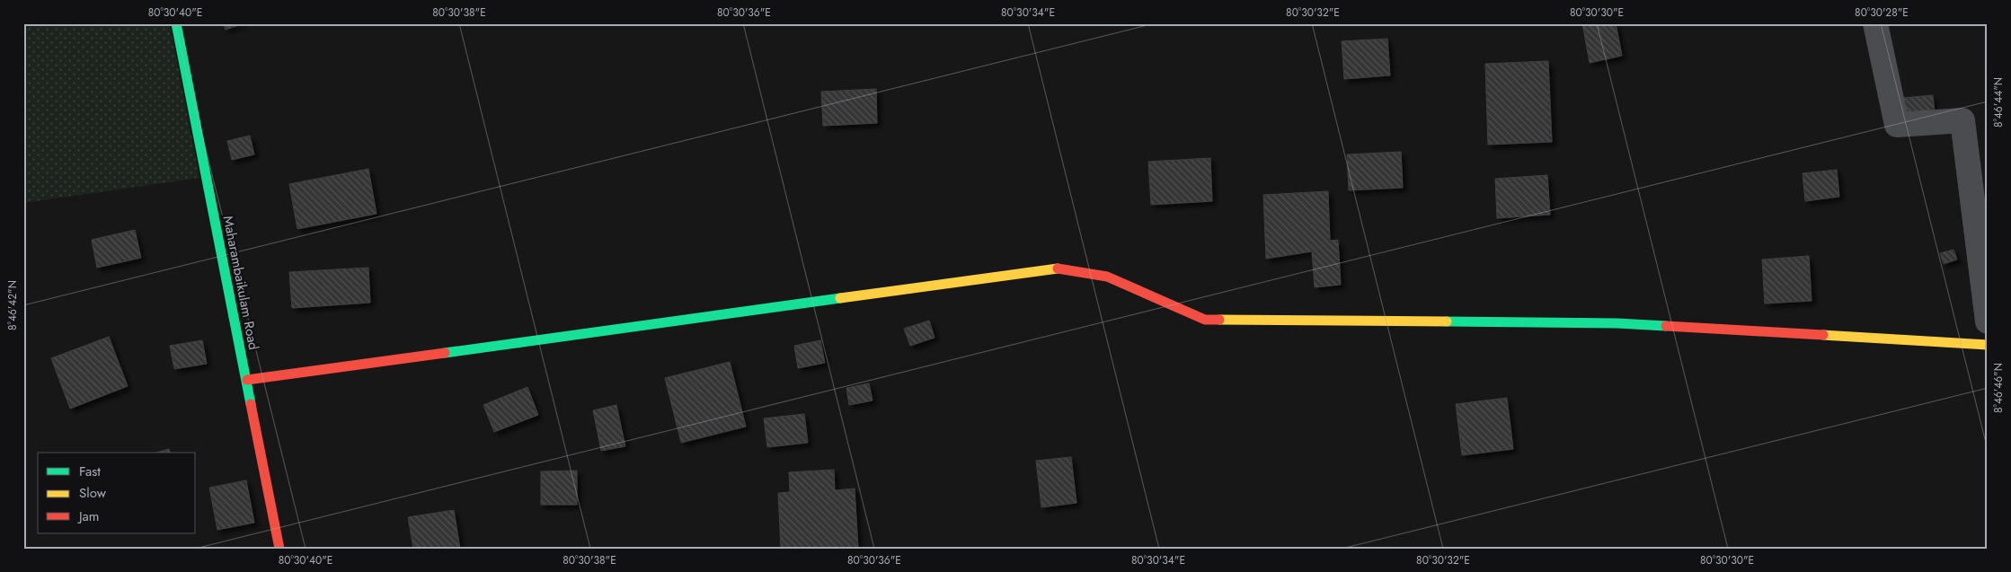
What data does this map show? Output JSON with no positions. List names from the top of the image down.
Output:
{
  "streets": {
    "street": ["Maharambaikulam Road"]
  },
  "legend": ["Fast", "Slow", "Jam"],
  "coordinates": [
    "80°30'40\"E",
    "80°30'38\"E",
    "80°30'36\"E",
    "80°30'34\"E",
    "80°30'32\"E",
    "80°30'30\"E",
    "80°30'28\"E",
    "8°46'44\"N",
    "8°46'42\"N",
    "8°46'46\"N"
  ]
}
